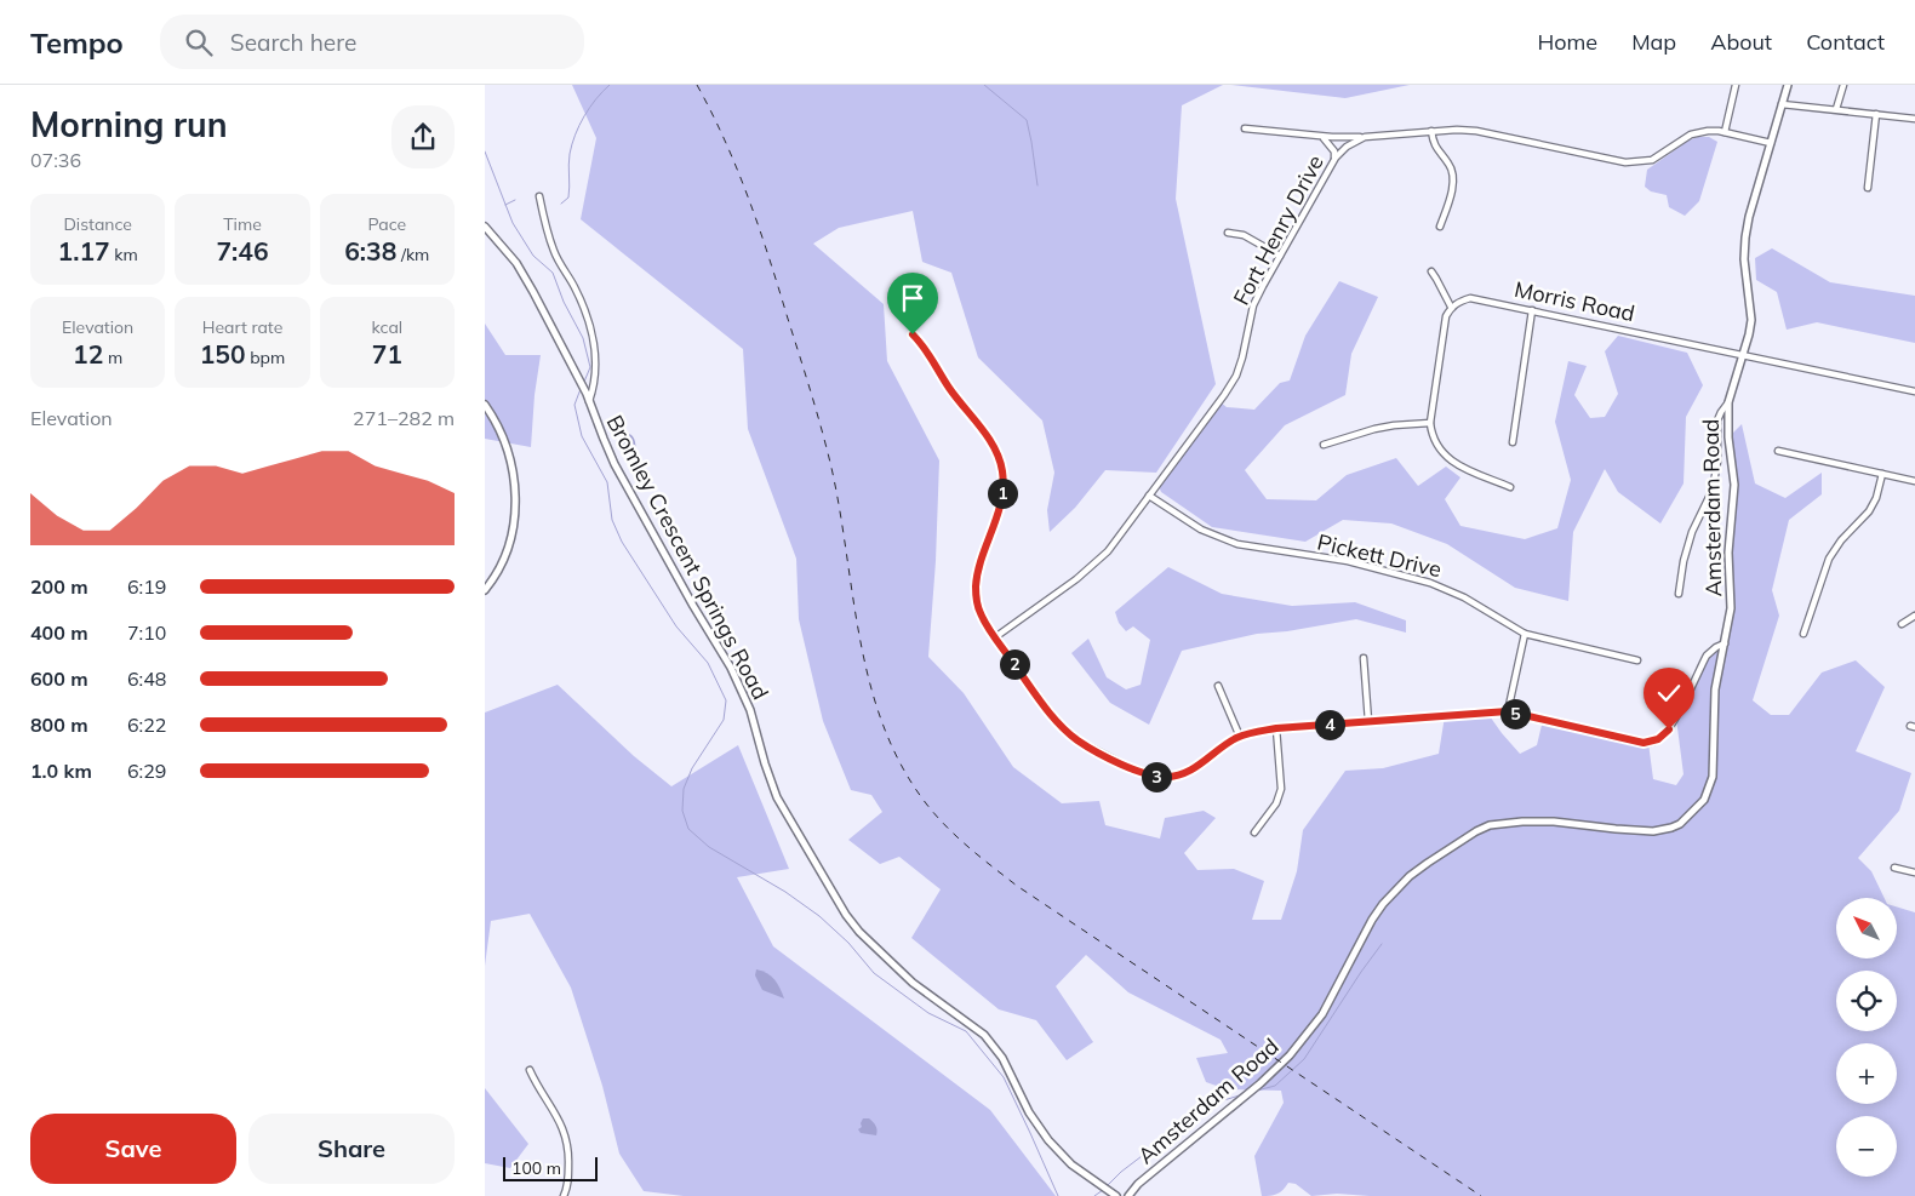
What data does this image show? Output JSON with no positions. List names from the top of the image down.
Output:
{
  "streets": {
    "street": [
      "Fort Henry Drive",
      "Morris Road",
      "Amsterdam Road",
      "Pickett Drive",
      "Bromley Crescent Springs Road"
    ]
  },
  "crossings": [
    ["Fort Henry Drive", "Amsterdam Road"],
    ["Fort Henry Drive", "Pickett Drive"],
    ["Morris Road", "Amsterdam Road"]
  ],
  "scale_bar": "100 m",
  "north": "top left",
  "page": {
    "header": "Tempo",
    "search": "Search here",
    "nav": [
      "Home",
      "Map",
      "About",
      "Contact"
    ],
    "heading": ["Morning run", "07:36"],
    "stats": [
      ["Distance", "1.17 km"],
      ["Time", "7:46"],
      ["Pace", "6:38 /km"],
      ["Elevation", "12 m"],
      ["Heart rate", "150 bpm"],
      ["kcal", "71"]
    ],
    "chart": ["Elevation", "271–282 m"],
    "pins": [
      "1",
      "2",
      "5",
      "4",
      "3"
    ],
    "list": [
      {
        "name": "200 m",
        "note": "6:19"
      },
      {
        "name": "400 m",
        "note": "7:10"
      },
      {
        "name": "600 m",
        "note": "6:48"
      },
      {
        "name": "800 m",
        "note": "6:22"
      },
      {
        "name": "1.0 km",
        "note": "6:29"
      }
    ],
    "map_buttons": ["+", "−"],
    "buttons": ["Save", "Share"],
    "scale": "100 m"
  }
}
